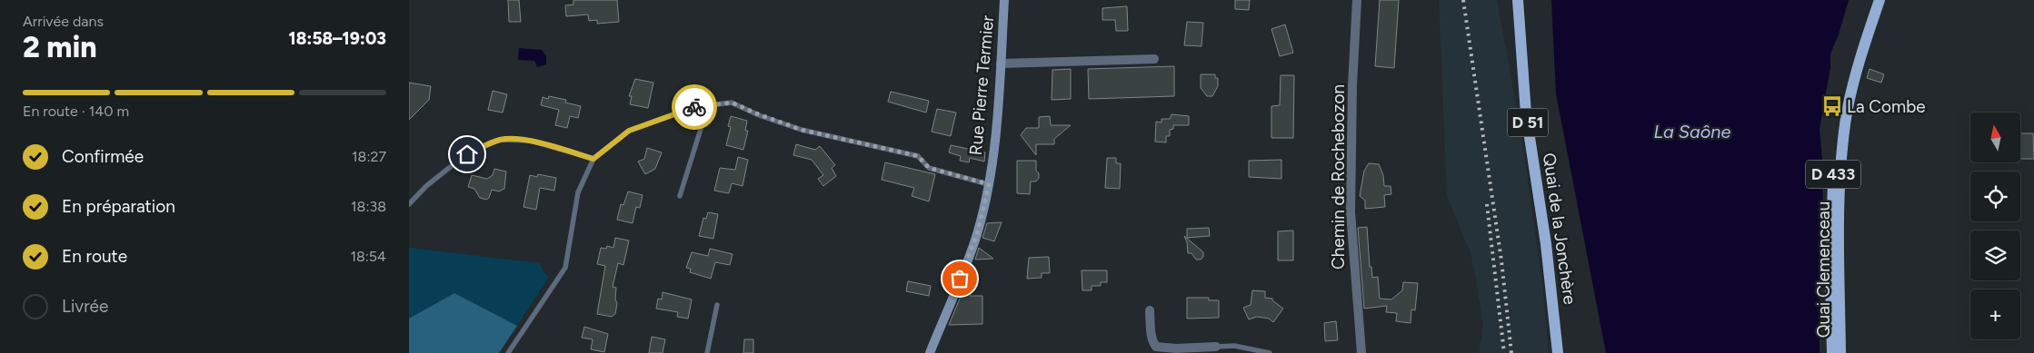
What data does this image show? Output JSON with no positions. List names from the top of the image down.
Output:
{
  "streets": {
    "main road": [
      "D 51",
      "D 433",
      "Quai de la Jonchère",
      "Quai Clemenceau"
    ],
    "street": ["Rue Pierre Termier", "Chemin de Rochebozon"]
  },
  "water": ["La Saône"],
  "places": {
    "bus stop": ["La Combe"]
  },
  "north": "top",
  "page": {
    "heading": ["2 min", "Arrivée dans", "18:58–19:03"],
    "bar": "En route · 140 m",
    "map_buttons": "+",
    "list": [
      ["Confirmée", "18:27"],
      ["En préparation", "18:38"],
      ["En route", "18:54"],
      "Livrée"
    ]
  }
}
